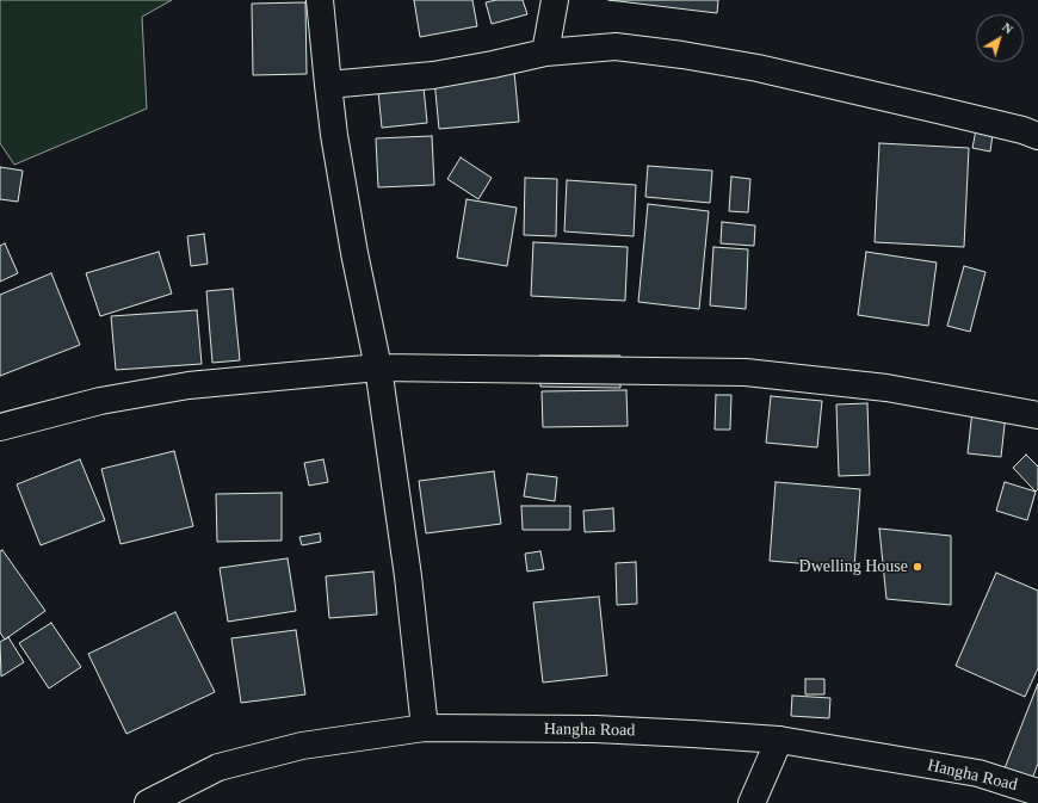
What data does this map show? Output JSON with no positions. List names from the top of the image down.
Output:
{
  "streets": {
    "main road": ["Hangha Road"]
  },
  "places": ["Dwelling House"],
  "north": "top right"
}
